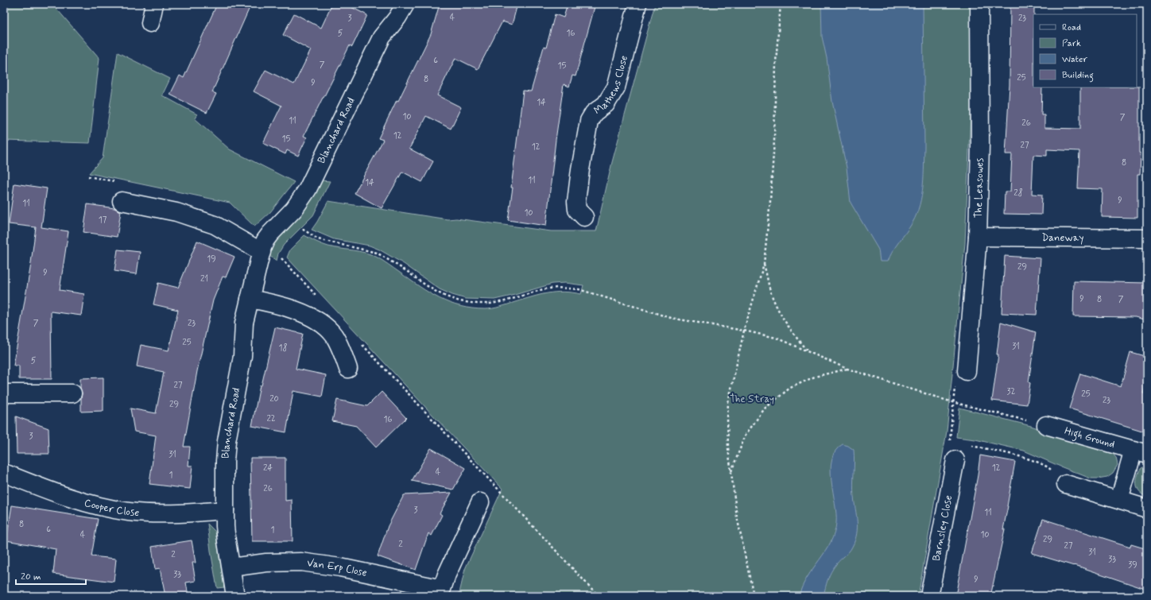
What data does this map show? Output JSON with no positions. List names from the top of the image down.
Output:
{
  "streets": {
    "street": [
      "Mathews Close",
      "Blanchard Road",
      "The Leasowes",
      "Daneway",
      "High Ground",
      "Cooper Close",
      "Barnsley Close",
      "Van Erp Close"
    ]
  },
  "crossings": [
    ["Blanchard Road", "Cooper Close"],
    ["Blanchard Road", "Van Erp Close"],
    ["The Leasowes", "Daneway"]
  ],
  "parks": ["The Stray"],
  "house_numbers": [
    "4",
    "3",
    "23",
    "5",
    "16",
    "6",
    "7",
    "15",
    "25",
    "8",
    "9",
    "14",
    "10",
    "7",
    "11",
    "26",
    "12",
    "15",
    "27",
    "12",
    "8",
    "11",
    "14",
    "28",
    "9",
    "11",
    "10",
    "17",
    "19",
    "29",
    "9",
    "21",
    "9",
    "8",
    "7",
    "7",
    "23",
    "25",
    "31",
    "18",
    "5",
    "27",
    "32",
    "25",
    "20",
    "23",
    "29",
    "22",
    "16",
    "3",
    "31",
    "24",
    "12",
    "4",
    "1",
    "26",
    "3",
    "11",
    "8",
    "6",
    "1",
    "4",
    "10",
    "29",
    "2",
    "27",
    "31",
    "2",
    "33",
    "39",
    "33",
    "9"
  ],
  "legend": [
    "Road",
    "Park",
    "Water",
    "Building"
  ],
  "scale_bar": "20 m"
}
